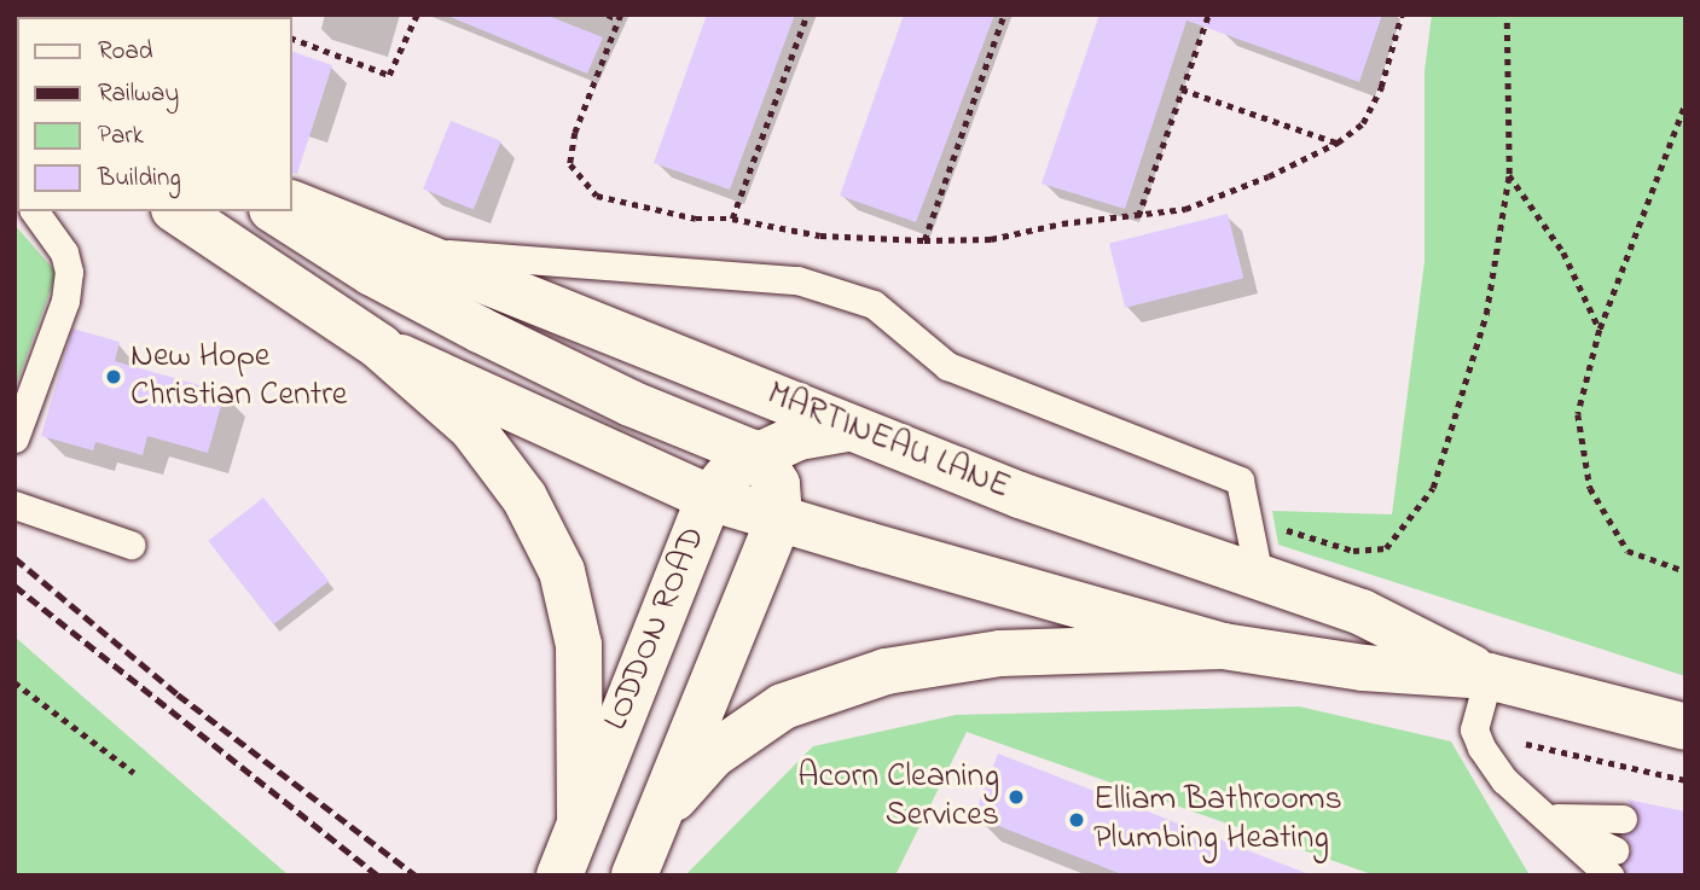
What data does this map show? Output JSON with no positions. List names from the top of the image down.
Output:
{
  "streets": {
    "main road": ["MARTINEAU LANE", "LODDON ROAD"]
  },
  "crossings": [
    ["MARTINEAU LANE", "LODDON ROAD"]
  ],
  "places": ["New Hope Christian Centre", "Acorn Cleaning Services", "Elliam Bathrooms Plumbing Heating"],
  "legend": [
    "Road",
    "Railway",
    "Park",
    "Building"
  ]
}
